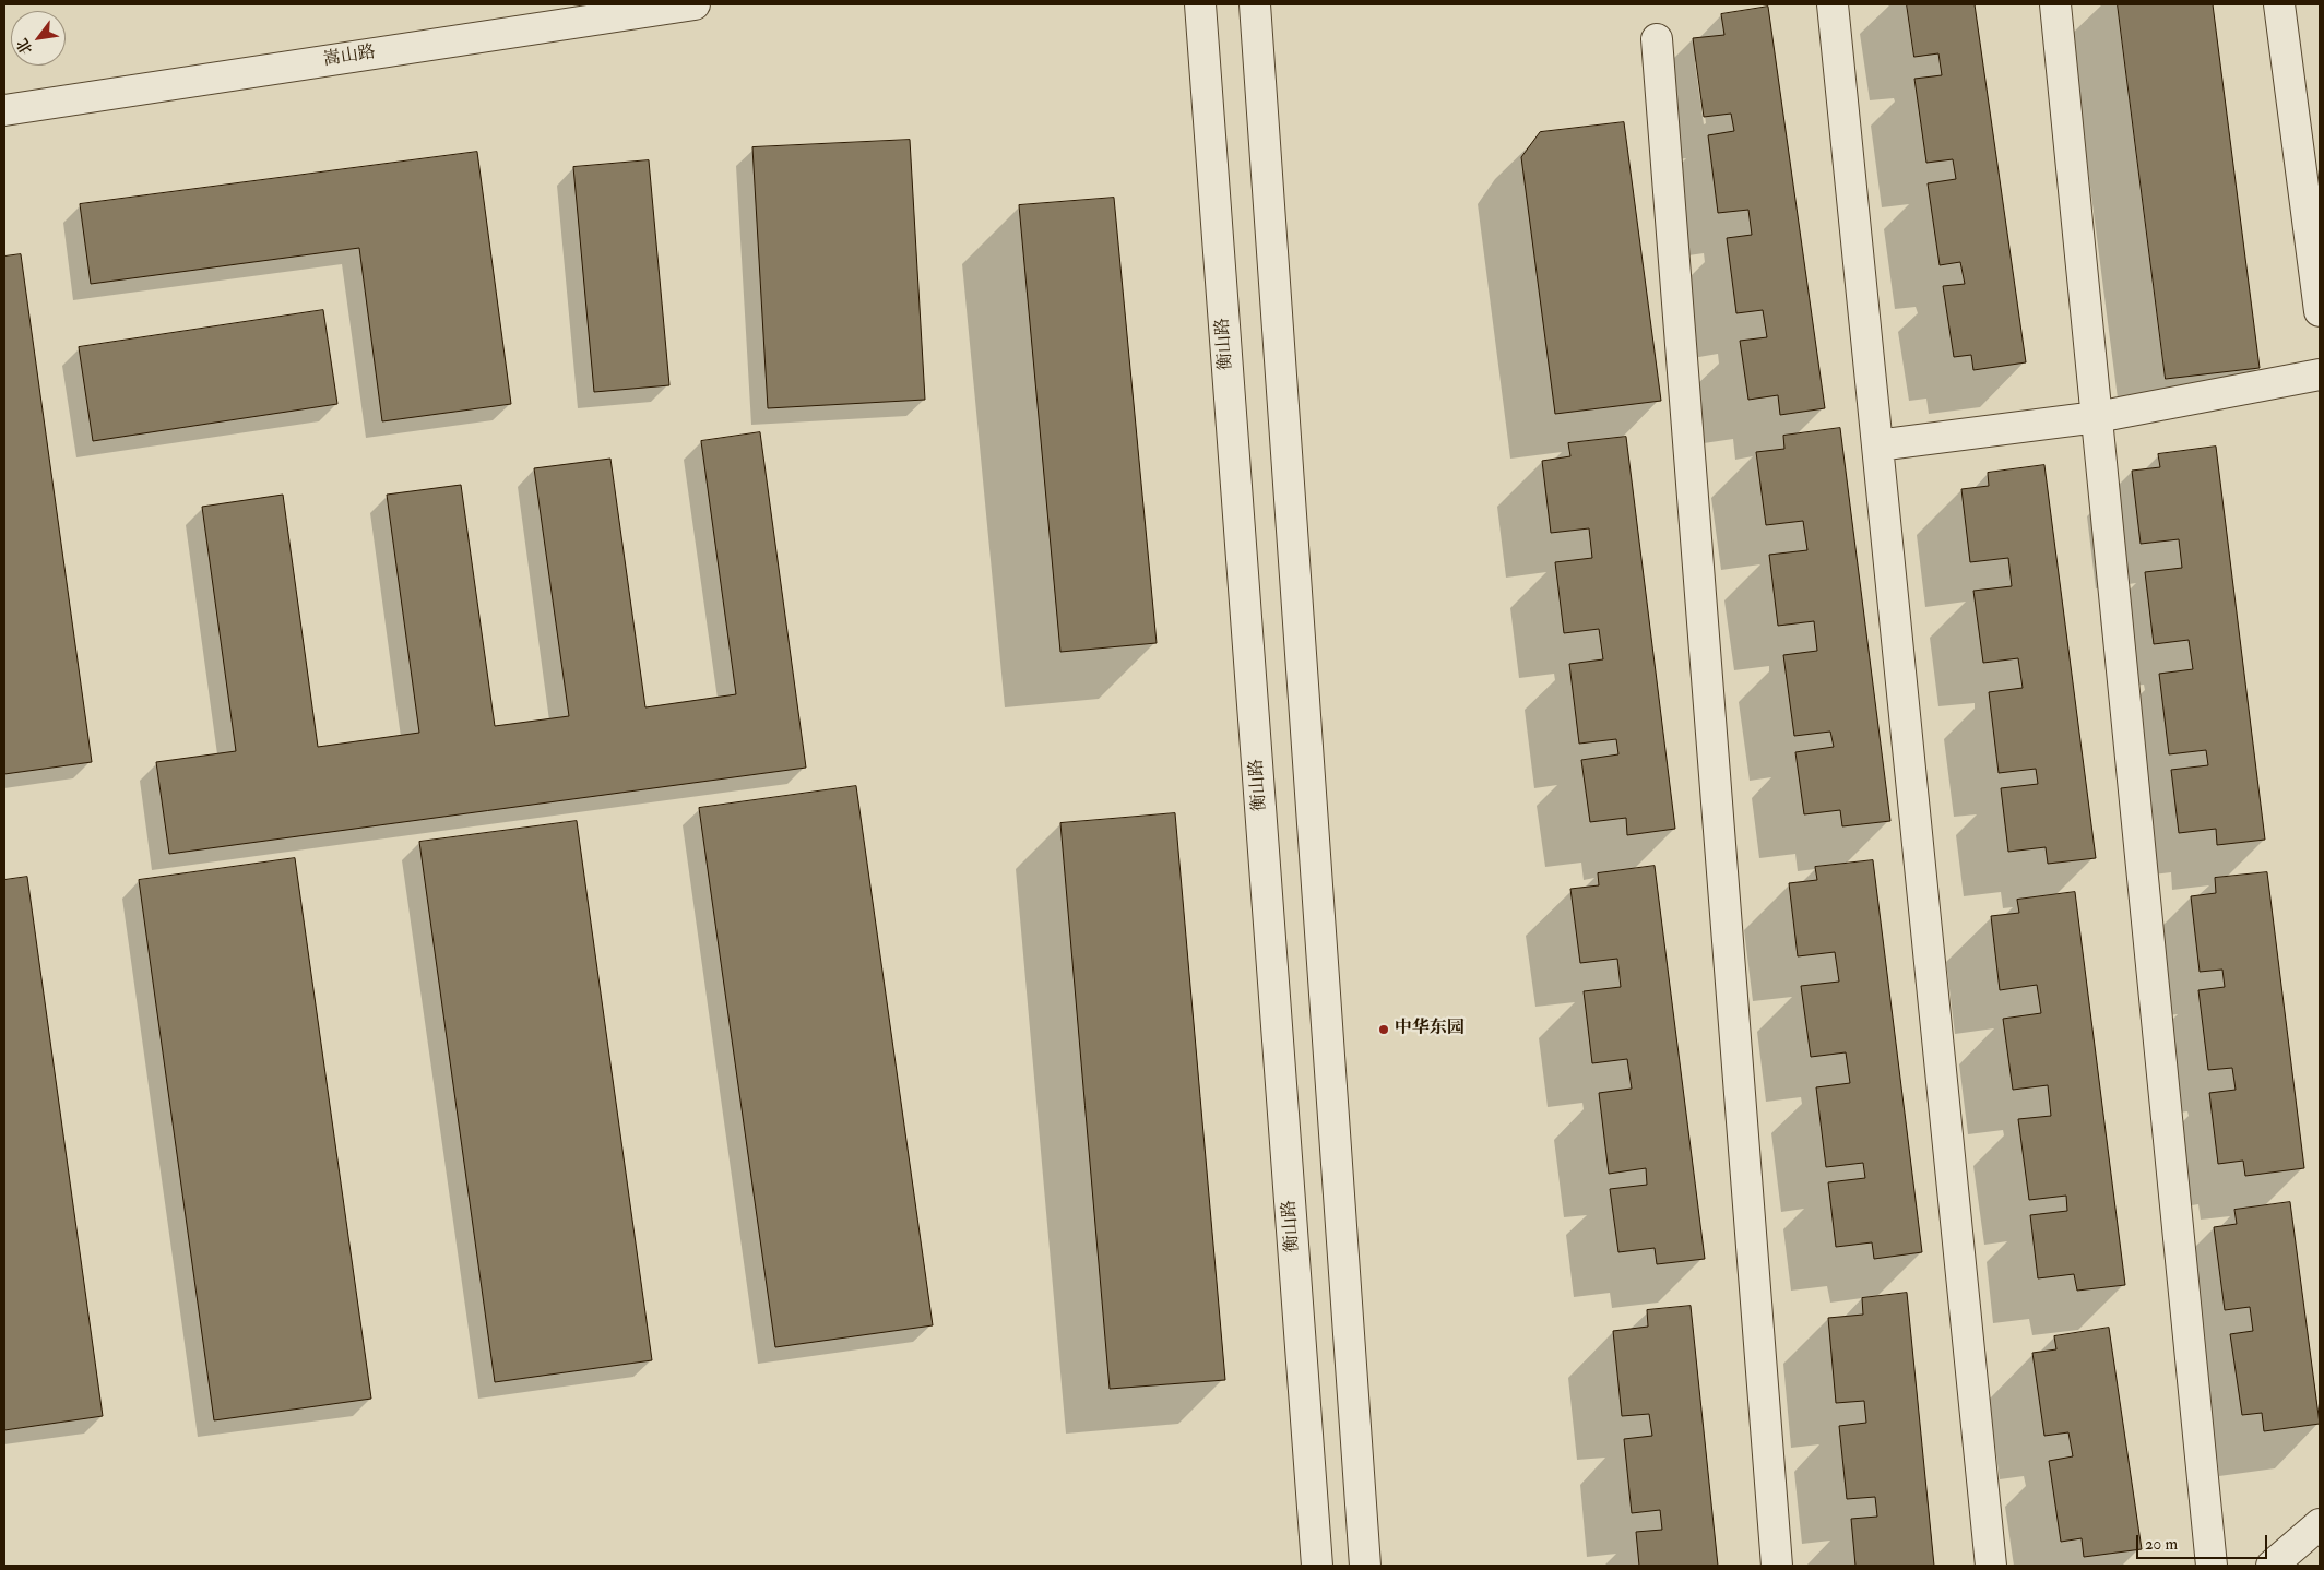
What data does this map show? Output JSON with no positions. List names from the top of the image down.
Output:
{
  "streets": {
    "street": ["嵩山路", "衡山路"]
  },
  "places": ["中华东园"],
  "scale_bar": "20 m",
  "north": "bottom left"
}
